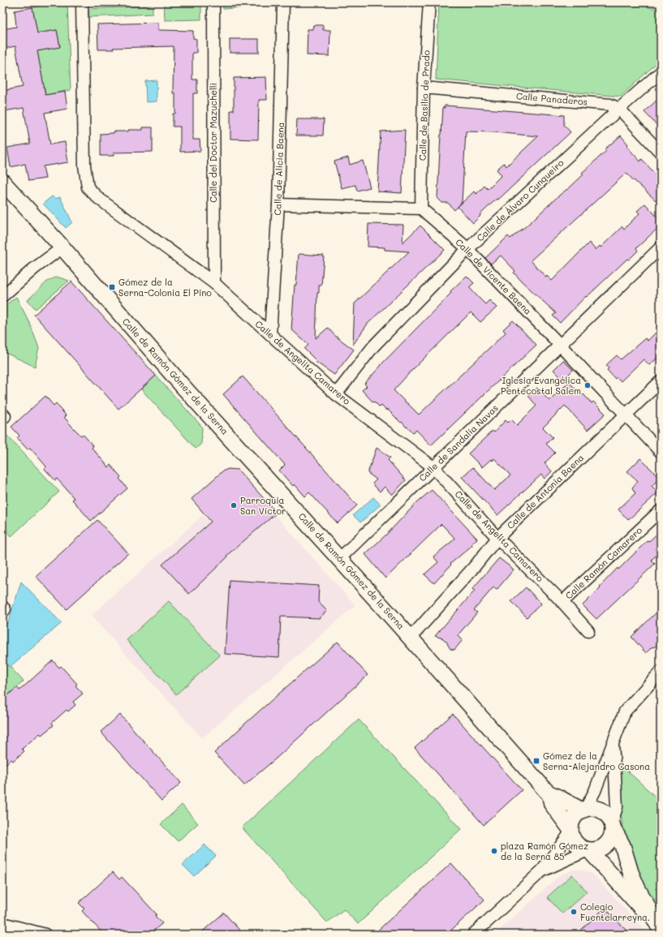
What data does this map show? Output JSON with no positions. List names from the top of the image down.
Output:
{
  "streets": {
    "street": [
      "Calle Panaderos",
      "Calle de Basilio de Prado",
      "Calle del Doctor Mazuchelli",
      "Calle de Alicia Baena",
      "Calle de Álvaro Cunqueiro",
      "Calle de Vicente Baena",
      "Calle de Angelita Camarero",
      "Calle de Ramón Gómez de la Serna",
      "Calle de Sandalia Navas",
      "Calle de Antonia Baena",
      "Calle Ramón Camarero"
    ]
  },
  "crossings": [
    ["Calle Panaderos", "Calle de Basilio de Prado"],
    ["Calle Panaderos", "Calle de Álvaro Cunqueiro"],
    ["Calle de Basilio de Prado", "Calle de Vicente Baena"],
    ["Calle del Doctor Mazuchelli", "Calle de Angelita Camarero"],
    ["Calle de Alicia Baena", "Calle de Angelita Camarero"],
    ["Calle de Álvaro Cunqueiro", "Calle de Vicente Baena"],
    ["Calle de Álvaro Cunqueiro", "Calle de Angelita Camarero"],
    ["Calle de Vicente Baena", "Calle de Sandalia Navas"],
    ["Calle de Vicente Baena", "Calle de Antonia Baena"],
    ["Calle de Angelita Camarero", "Calle de Sandalia Navas"],
    ["Calle de Angelita Camarero", "Calle de Antonia Baena"],
    ["Calle de Angelita Camarero", "Calle Ramón Camarero"],
    ["Calle de Ramón Gómez de la Serna", "Calle de Sandalia Navas"],
    ["Calle de Ramón Gómez de la Serna", "Calle de Antonia Baena"]
  ],
  "places": {
    "transit": ["Gómez de la Serna-Colonia El Pino", "Gómez de la Serna-Alejandro Casona"],
    "other": [
      "Iglesia Evangélica Pentecostal Salem",
      "Parroquia San Víctor",
      "plaza Ramón Gómez de la Serna 85",
      "Colegio Fuentelarreyna."
    ]
  }
}
